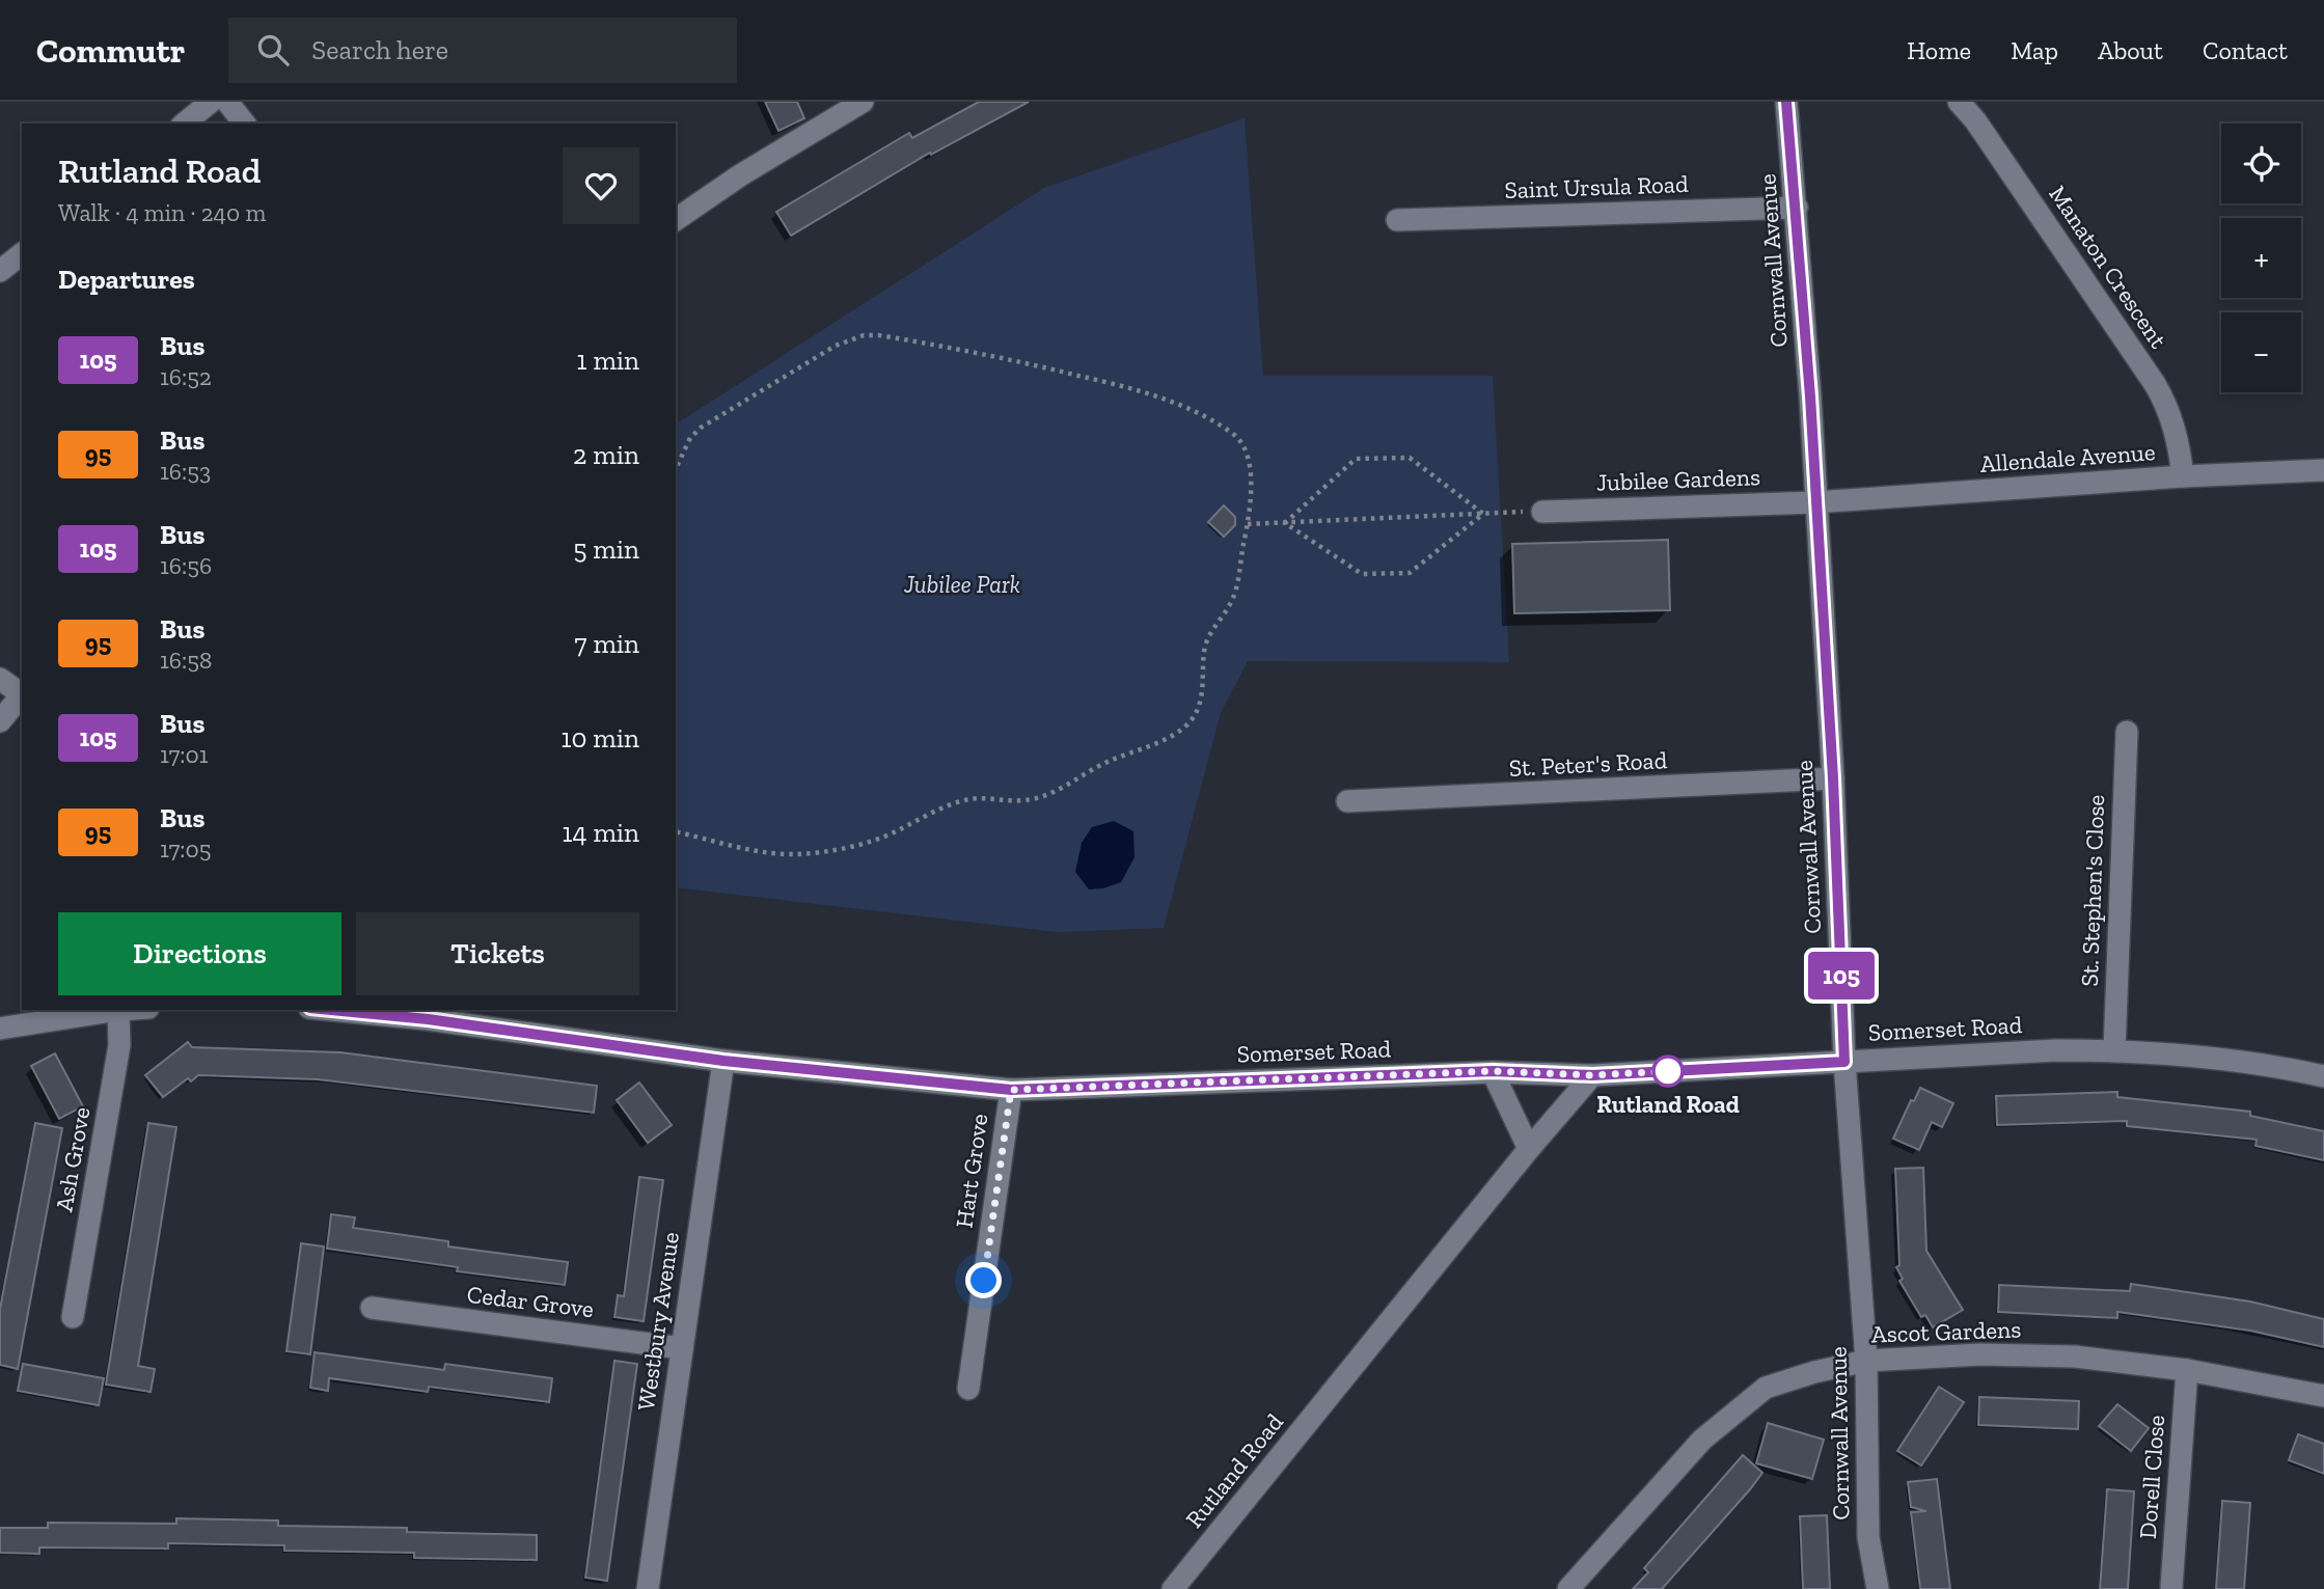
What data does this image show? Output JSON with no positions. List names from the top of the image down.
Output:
{
  "streets": {
    "street": [
      "Saint Ursula Road",
      "Cornwall Avenue",
      "Manaton Crescent",
      "Allendale Avenue",
      "Jubilee Gardens",
      "St. Peter's Road",
      "St. Stephen's Close",
      "Somerset Road",
      "Ash Grove",
      "Hart Grove",
      "Cedar Grove",
      "Westbury Avenue",
      "Ascot Gardens",
      "Rutland Road",
      "Dorell Close"
    ]
  },
  "crossings": [
    ["Saint Ursula Road", "Cornwall Avenue"],
    ["Cornwall Avenue", "Allendale Avenue"],
    ["Cornwall Avenue", "Jubilee Gardens"],
    ["Cornwall Avenue", "St. Peter's Road"],
    ["Cornwall Avenue", "Somerset Road"],
    ["Cornwall Avenue", "Ascot Gardens"],
    ["Manaton Crescent", "Allendale Avenue"],
    ["Allendale Avenue", "Jubilee Gardens"],
    ["St. Stephen's Close", "Somerset Road"],
    ["Somerset Road", "Hart Grove"],
    ["Somerset Road", "Westbury Avenue"],
    ["Somerset Road", "Rutland Road"],
    ["Cedar Grove", "Westbury Avenue"],
    ["Ascot Gardens", "Dorell Close"]
  ],
  "parks": ["Jubilee Park"],
  "places": ["Rutland Road"],
  "lines": ["bus line 105"],
  "page": {
    "header": "Commutr",
    "search": "Search here",
    "nav": [
      "Home",
      "Map",
      "About",
      "Contact"
    ],
    "on_map": "105",
    "map_buttons": ["+", "−"],
    "heading": [
      ["Rutland Road", "Walk · 4 min · 240 m"],
      "Departures"
    ],
    "list": [
      {
        "mark": "105",
        "name": "Bus",
        "note": "16:52",
        "value": "1 min"
      },
      {
        "mark": "95",
        "name": "Bus",
        "note": "16:53",
        "value": "2 min"
      },
      {
        "mark": "105",
        "name": "Bus",
        "note": "16:56",
        "value": "5 min"
      },
      {
        "mark": "95",
        "name": "Bus",
        "note": "16:58",
        "value": "7 min"
      },
      {
        "mark": "105",
        "name": "Bus",
        "note": "17:01",
        "value": "10 min"
      },
      {
        "mark": "95",
        "name": "Bus",
        "note": "17:05",
        "value": "14 min"
      }
    ],
    "buttons": ["Directions", "Tickets"]
  }
}
